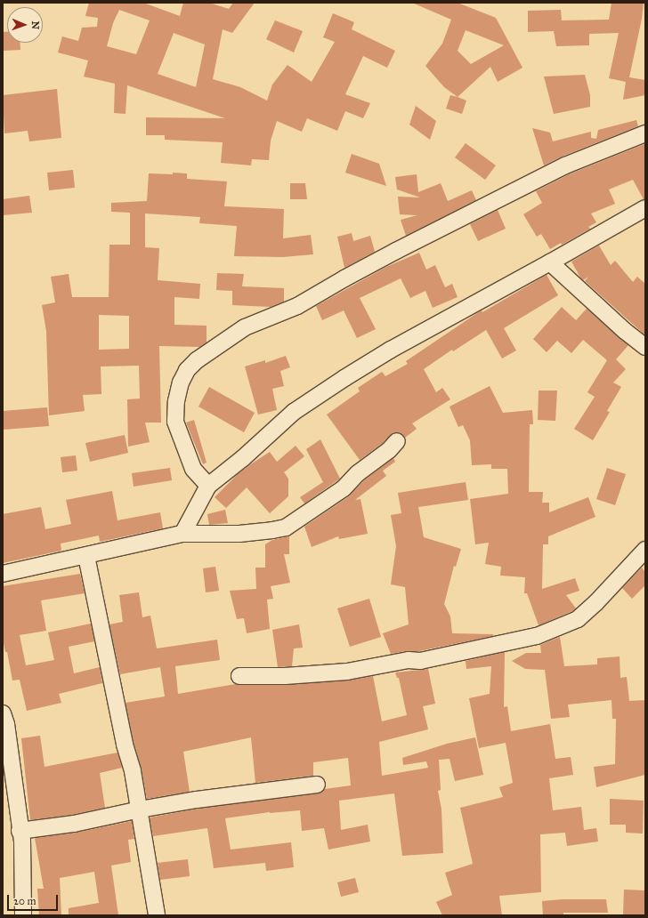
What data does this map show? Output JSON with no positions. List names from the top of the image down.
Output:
{
  "scale_bar": "20 m",
  "north": "right"
}
